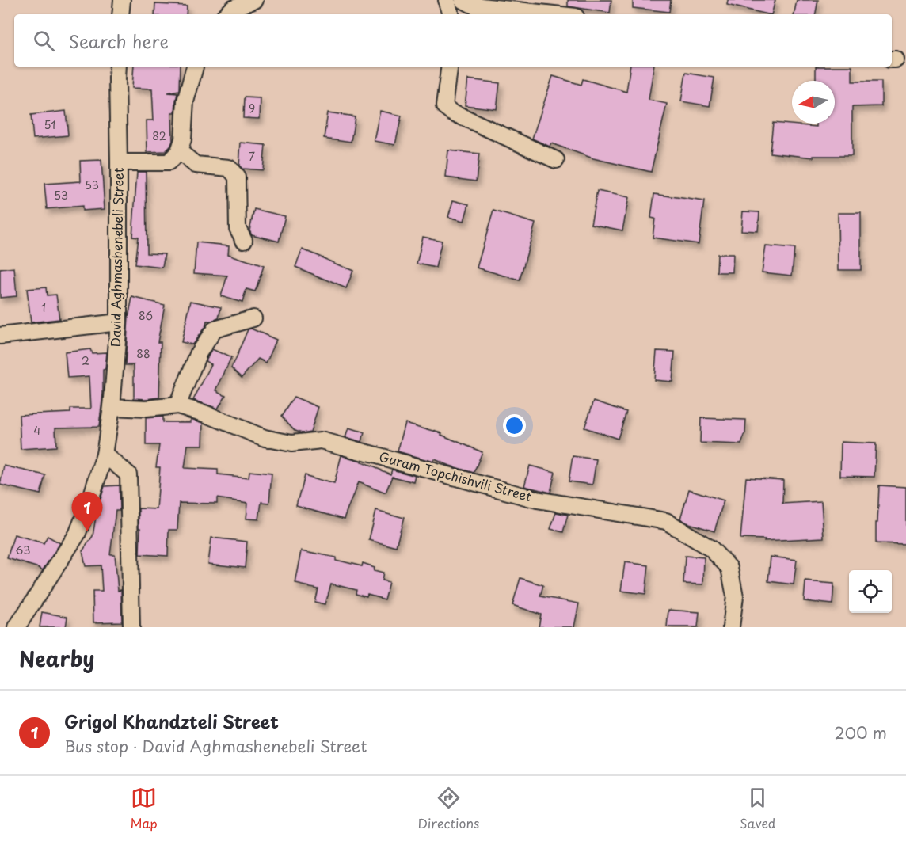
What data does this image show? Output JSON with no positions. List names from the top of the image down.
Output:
{
  "streets": {
    "street": ["David Aghmashenebeli Street", "Guram Topchishvili Street"]
  },
  "crossings": [
    ["David Aghmashenebeli Street", "Guram Topchishvili Street"]
  ],
  "house_numbers": [
    "9",
    "51",
    "82",
    "7",
    "53",
    "53",
    "1",
    "86",
    "88",
    "2",
    "4",
    "63"
  ],
  "north": "left",
  "page": {
    "search": "Search here",
    "pins": "1",
    "heading": "Nearby",
    "list": [
      {
        "mark": "1",
        "name": "Grigol Khandzteli Street",
        "note": "Bus stop · David Aghmashenebeli Street",
        "value": "200 m"
      }
    ],
    "nav": ["Map", "Directions", "Saved"]
  }
}
